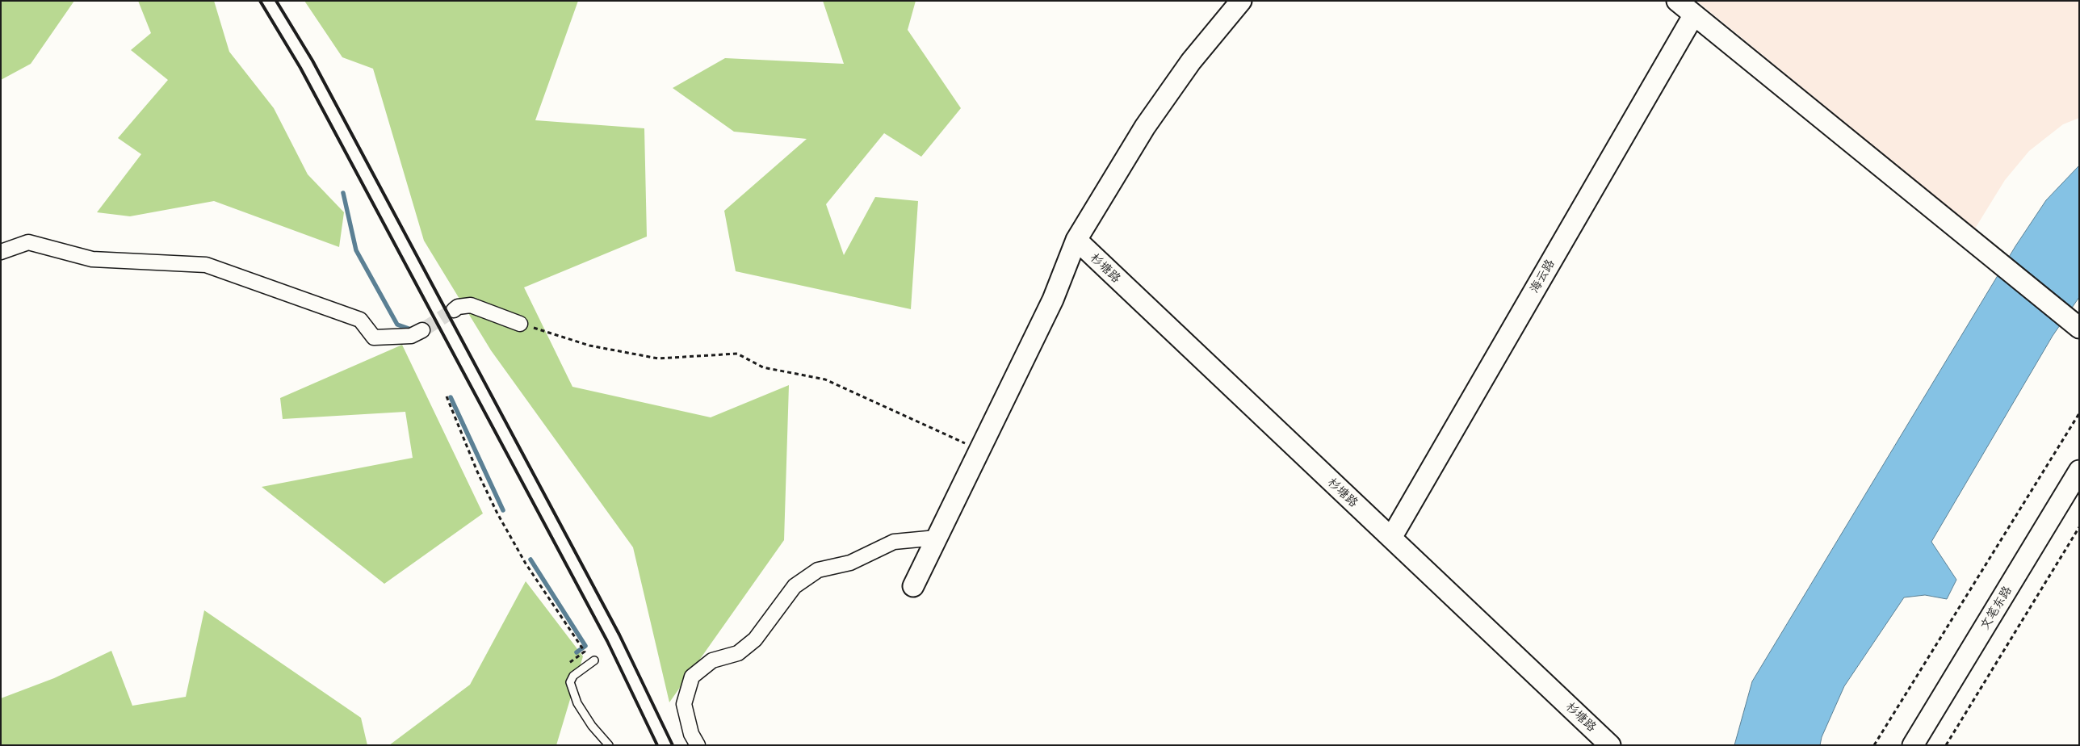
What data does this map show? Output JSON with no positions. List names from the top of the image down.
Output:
{
  "streets": {
    "street": ["杉塘路", "海云路", "文笔东路"]
  },
  "crossings": [
    ["杉塘路", "海云路"]
  ]
}
